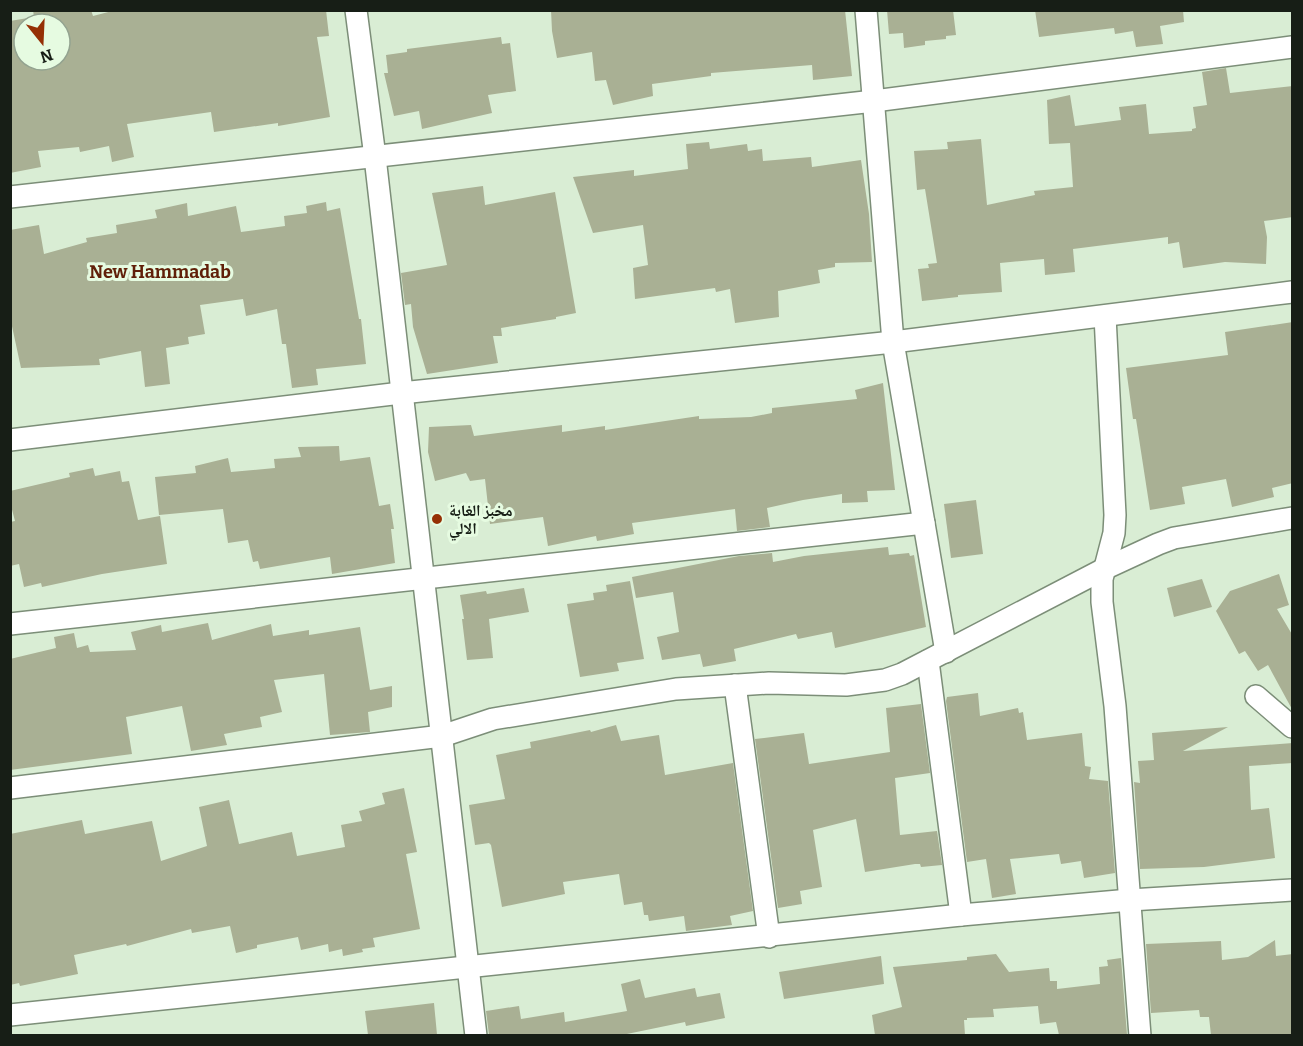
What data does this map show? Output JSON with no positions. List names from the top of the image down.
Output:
{
  "districts": ["New Hammadab"],
  "places": ["مخبز الغابة الالي"],
  "north": "bottom"
}
